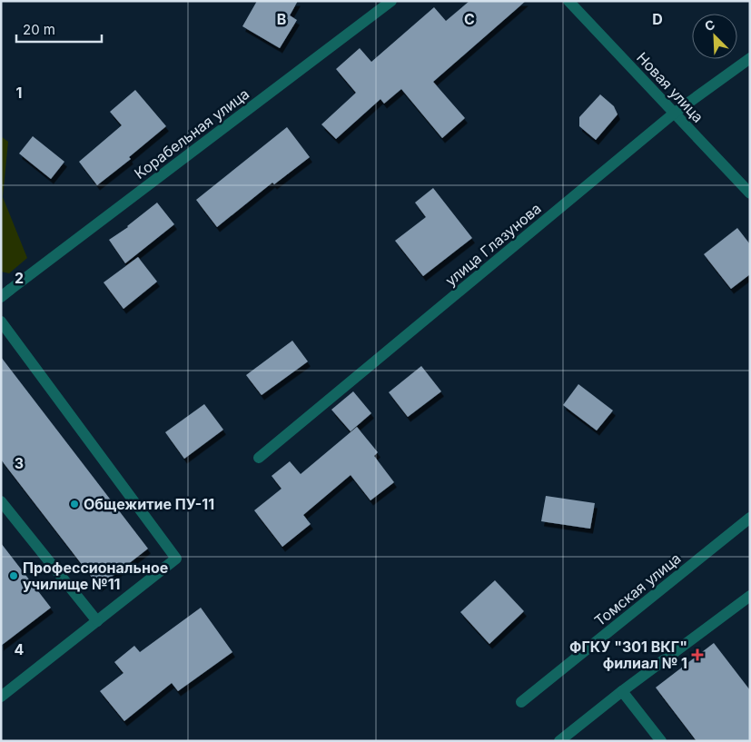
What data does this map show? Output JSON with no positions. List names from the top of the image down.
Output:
{
  "streets": {
    "street": [
      "Новая улица",
      "Корабельная улица",
      "улица Глазунова",
      "Томская улица"
    ]
  },
  "crossings": [
    ["Новая улица", "улица Глазунова"]
  ],
  "places": {
    "other": ["Общежитие ПУ-11", "Профессиональное училище №11"],
    "health": ["ФГКУ \"301 ВКГ\" филиал № 1"]
  },
  "scale_bar": "20 m",
  "north": "top left",
  "grid": {
    "columns": ["B", "C", "D"],
    "rows": [
      "1",
      "2",
      "3",
      "4"
    ]
  }
}
